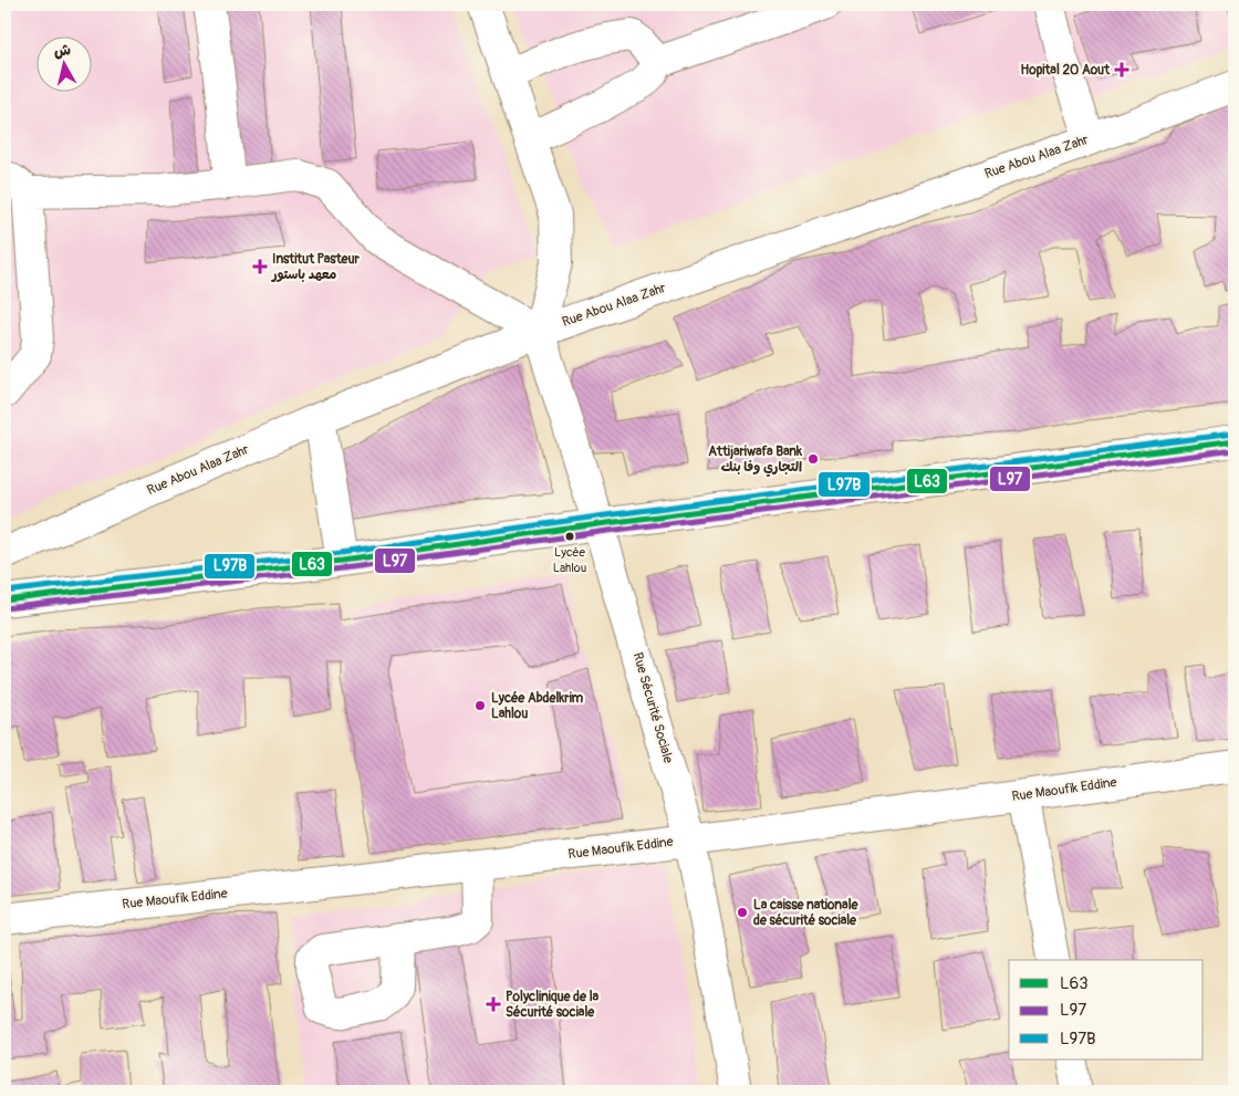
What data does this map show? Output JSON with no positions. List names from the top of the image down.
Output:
{
  "streets": {
    "street": ["Rue Abou Alaa Zahr", "Rue Sécurité Sociale", "Rue Maoufik Eddine"]
  },
  "crossings": [
    ["Rue Abou Alaa Zahr", "Rue Sécurité Sociale"],
    ["Rue Sécurité Sociale", "Rue Maoufik Eddine"]
  ],
  "places": {
    "health": ["Hopital 20 Aout", "Institut Pasteur معهد باستور", "Polyclinique de la Sécurité sociale"],
    "other": [
      "Attijariwafa Bank التجاري وفا بنك",
      "Lycée Lahlou",
      "Lycée Abdelkrim Lahlou",
      "La caisse nationale de sécurité sociale"
    ]
  },
  "lines": ["transit line L97B", "transit line L63", "transit line L97"],
  "legend": ["L63", "L97", "L97B"],
  "north": "top"
}
